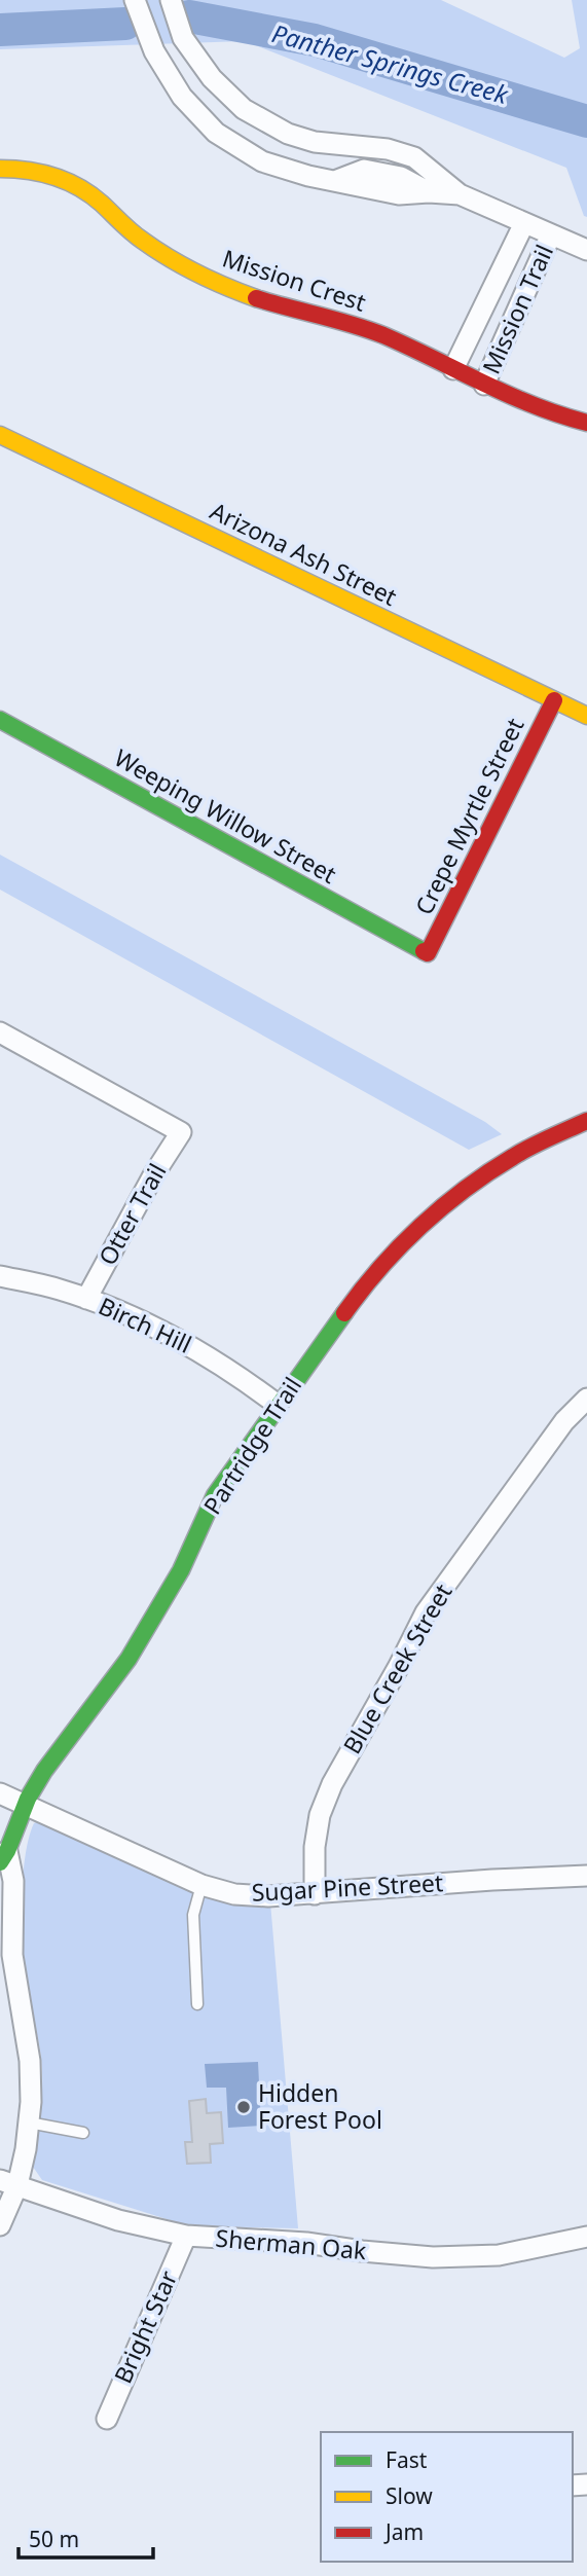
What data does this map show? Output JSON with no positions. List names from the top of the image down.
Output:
{
  "streets": {
    "street": [
      "Mission Crest",
      "Mission Trail",
      "Arizona Ash Street",
      "Weeping Willow Street",
      "Crepe Myrtle Street",
      "Otter Trail",
      "Birch Hill",
      "Partridge Trail",
      "Blue Creek Street",
      "Sugar Pine Street",
      "Sherman Oak",
      "Bright Star"
    ]
  },
  "crossings": [
    ["Mission Crest", "Mission Trail"],
    ["Arizona Ash Street", "Crepe Myrtle Street"],
    ["Weeping Willow Street", "Crepe Myrtle Street"],
    ["Otter Trail", "Birch Hill"],
    ["Birch Hill", "Partridge Trail"],
    ["Partridge Trail", "Sugar Pine Street"],
    ["Partridge Trail", "Sherman Oak"],
    ["Blue Creek Street", "Sugar Pine Street"],
    ["Sherman Oak", "Bright Star"]
  ],
  "water": ["Panther Springs Creek"],
  "places": ["Hidden Forest Pool"],
  "legend": ["Fast", "Slow", "Jam"],
  "scale_bar": "50 m"
}
